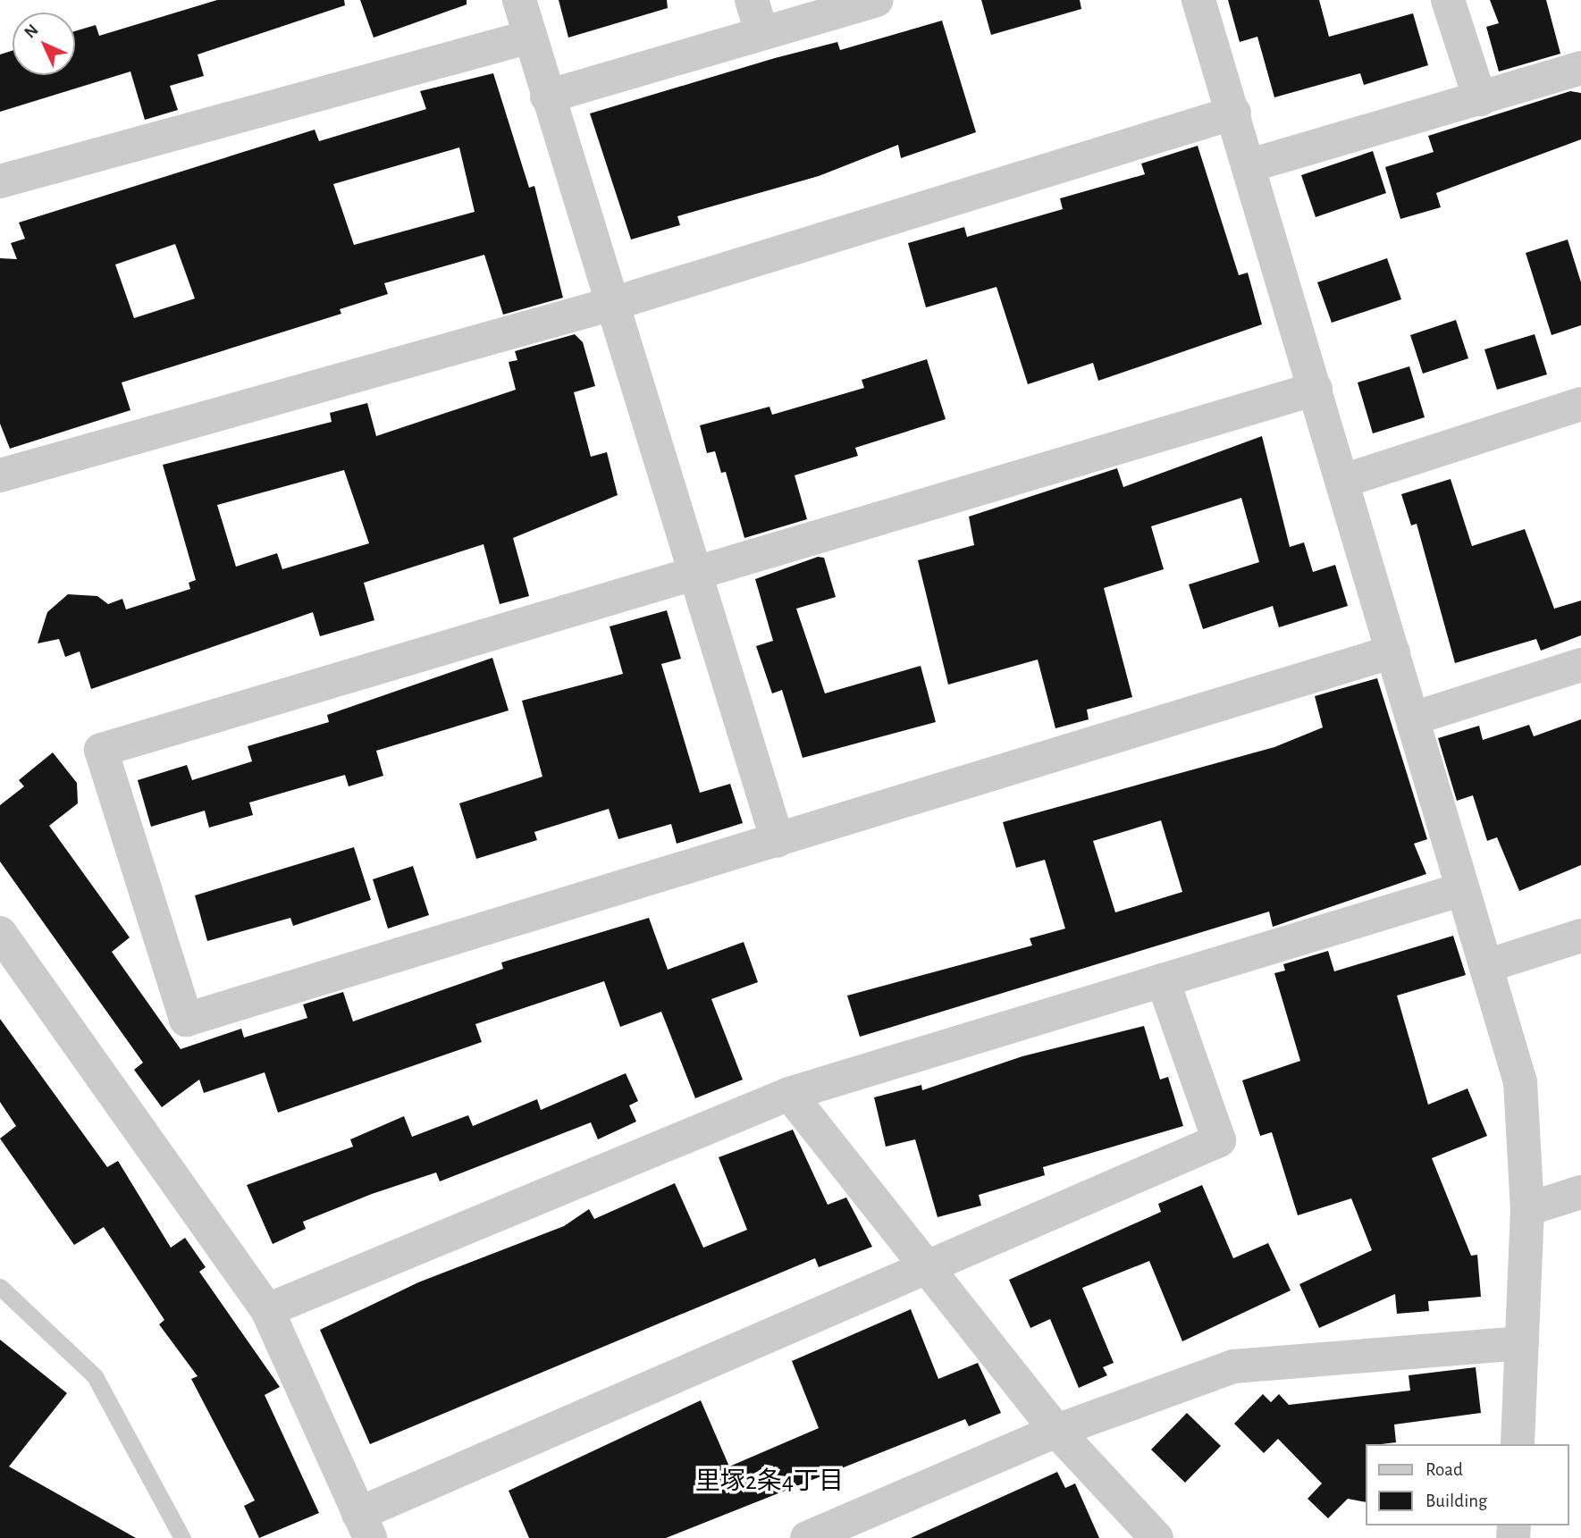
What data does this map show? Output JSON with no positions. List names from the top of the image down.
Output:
{
  "districts": ["里塚2条4丁目"],
  "legend": ["Road", "Building"],
  "north": "top left"
}
